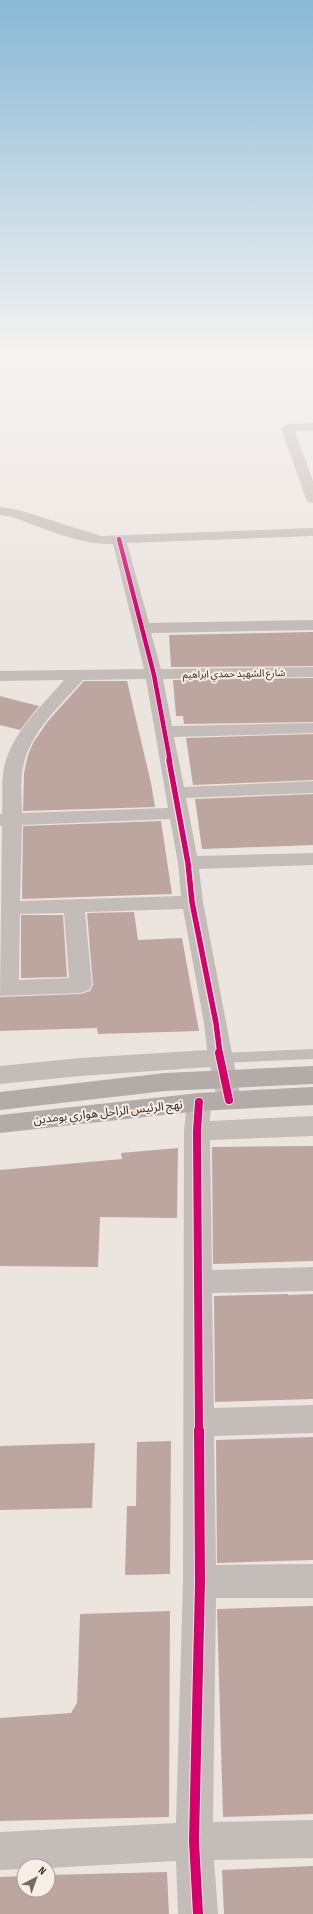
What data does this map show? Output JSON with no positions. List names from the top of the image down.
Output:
{
  "streets": {
    "main road": ["نهج الرئيس الراحل هواري بومدين"],
    "street": ["شارع الشهيد حمدي ابراهيم"]
  },
  "north": "top right"
}
